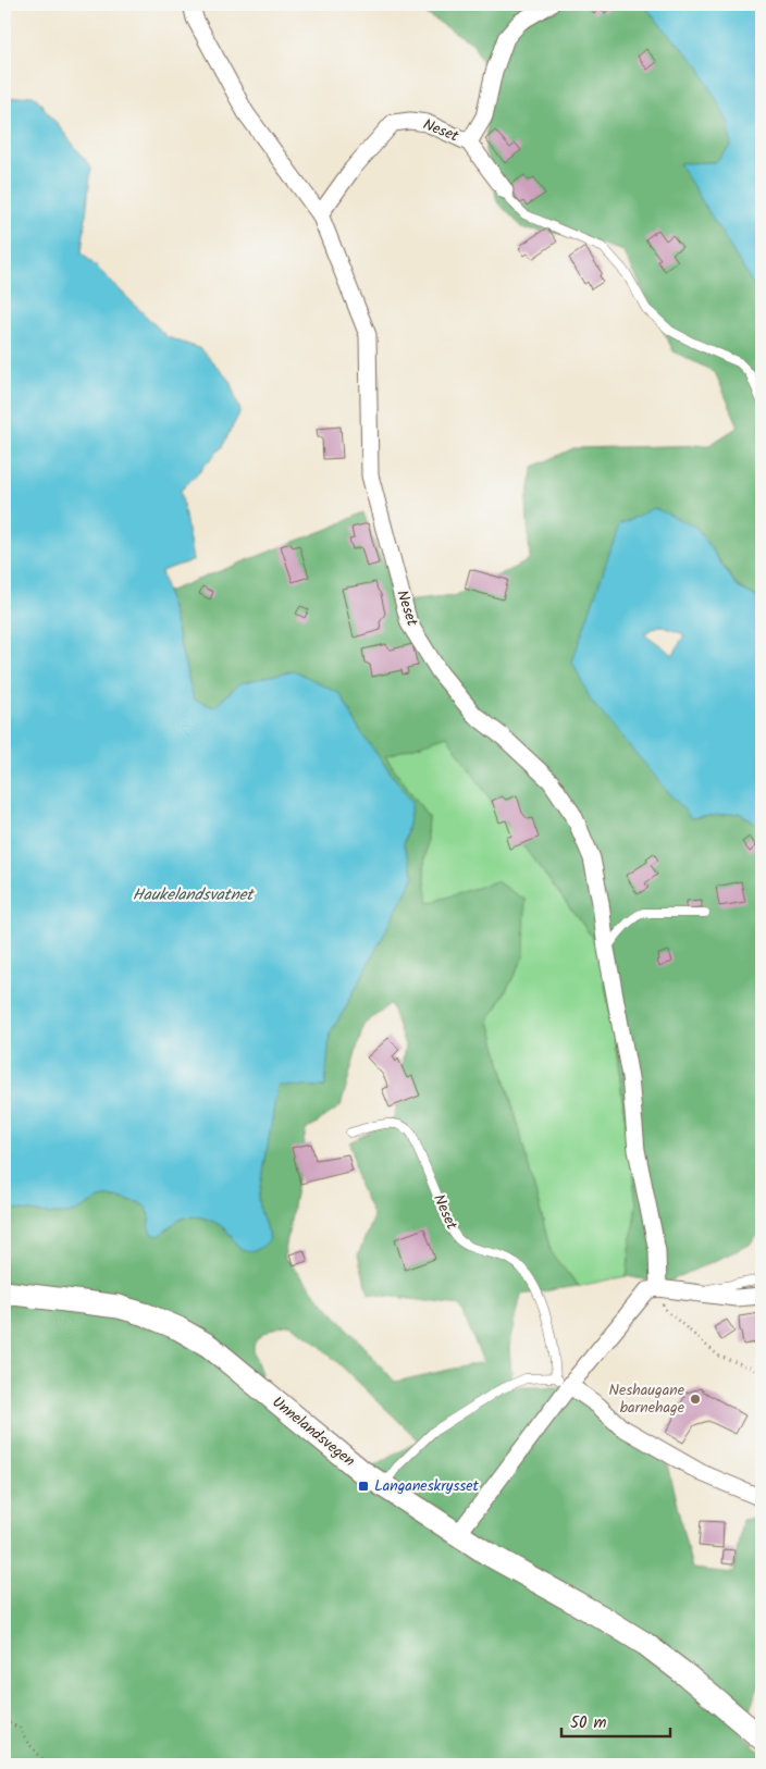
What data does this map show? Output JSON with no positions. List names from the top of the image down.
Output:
{
  "streets": {
    "main road": ["Unnelandsvegen"],
    "street": ["Neset"]
  },
  "water": ["Haukelandsvatnet"],
  "places": {
    "other": ["Neshaugane barnehage"],
    "transit": ["Langaneskrysset"]
  },
  "scale_bar": "50 m"
}
